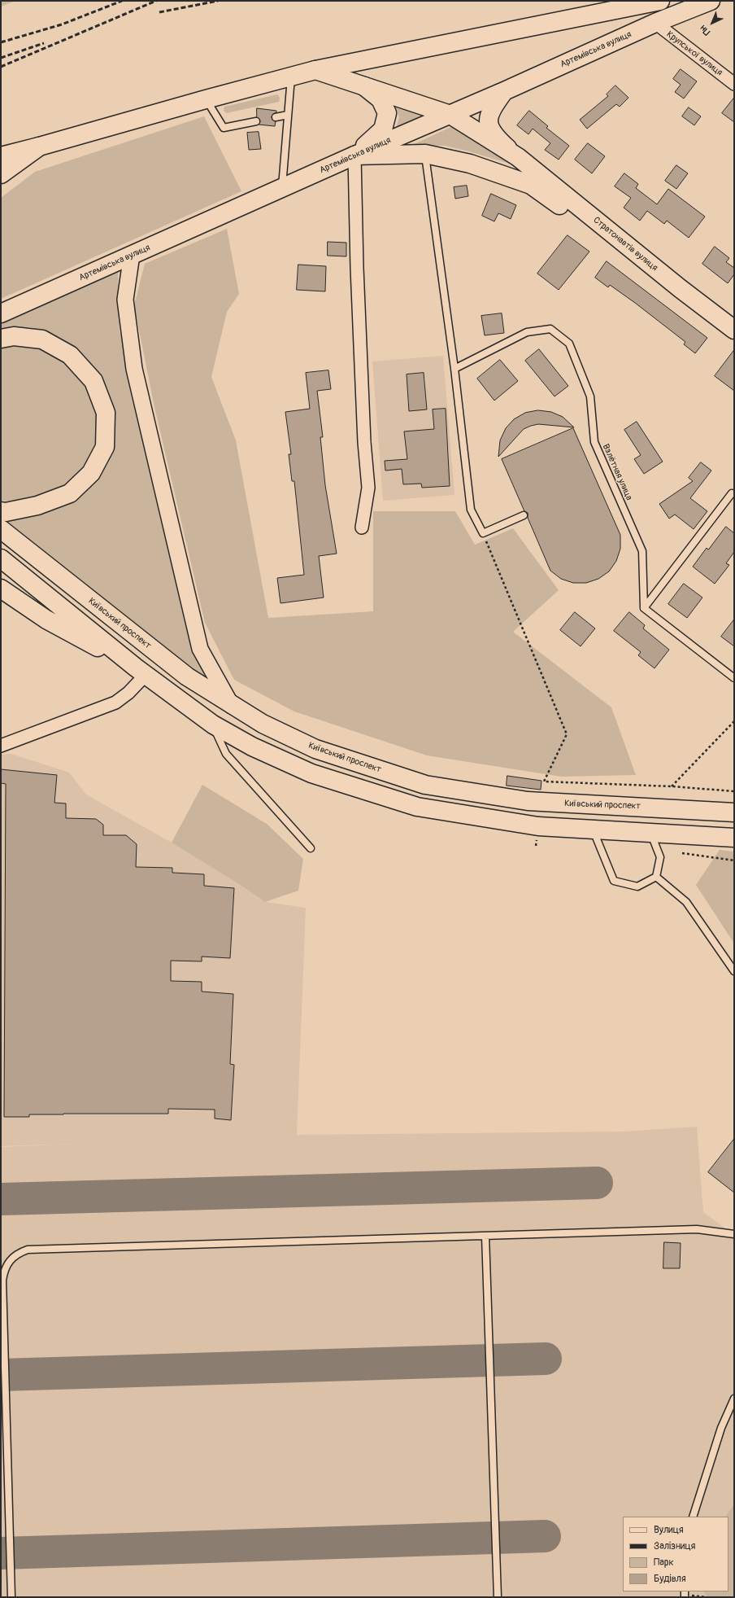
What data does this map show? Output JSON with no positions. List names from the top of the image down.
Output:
{
  "streets": {
    "main road": ["Артемівська вулиця", "Стратонавтів вулиця", "Київський проспект"],
    "street": ["Крупської вулиця"],
    "lane": ["Взлётная улица"]
  },
  "crossings": [
    ["Артемівська вулиця", "Крупської вулиця"]
  ],
  "legend": [
    "Вулиця",
    "Залізниця",
    "Парк",
    "Будівля"
  ],
  "north": "bottom left"
}
